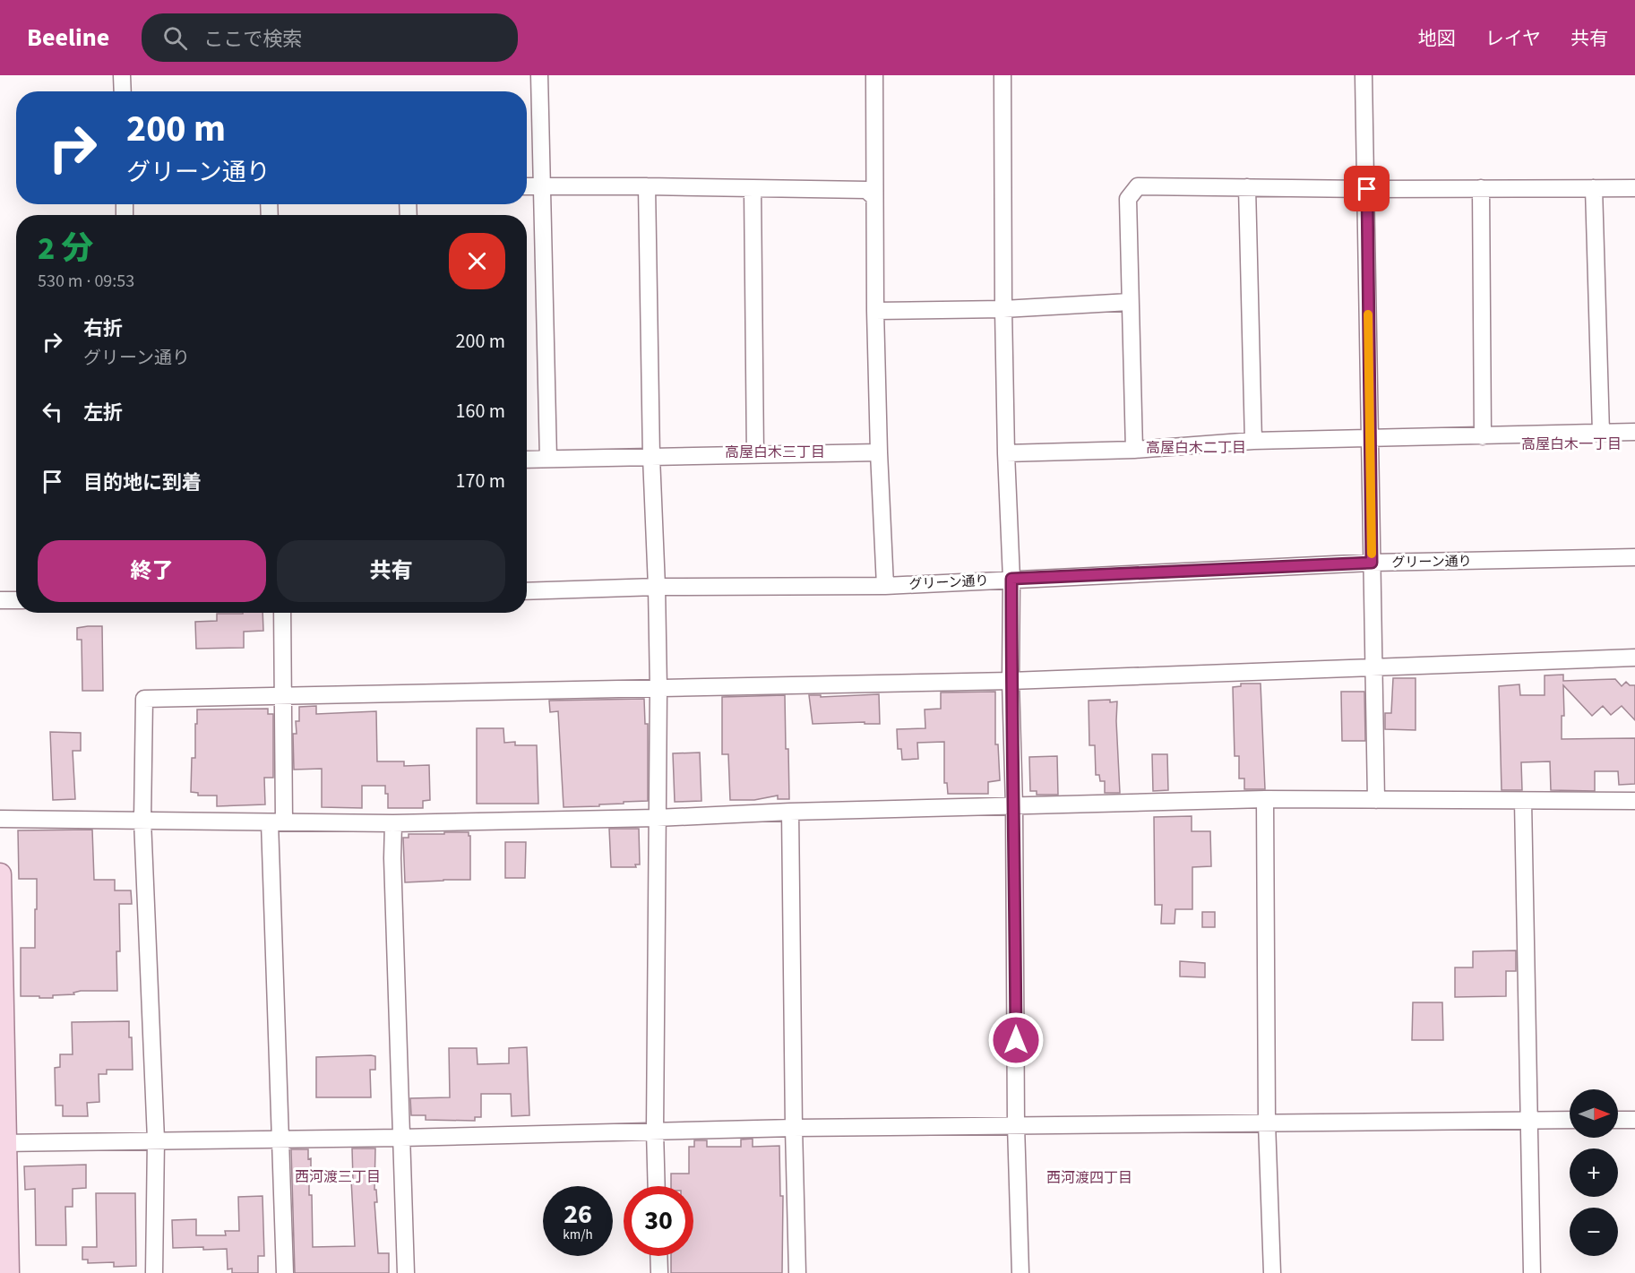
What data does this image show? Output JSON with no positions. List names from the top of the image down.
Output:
{
  "streets": {
    "street": ["グリーン通り"]
  },
  "districts": [
    "高屋白木一丁目",
    "高屋白木二丁目",
    "高屋白木三丁目",
    "西河渡三丁目",
    "西河渡四丁目"
  ],
  "north": "right",
  "page": {
    "header": "Beeline",
    "search": "ここで検索",
    "nav": ["地図", "レイヤ", "共有"],
    "turn": ["200 m", "グリーン通り"],
    "heading": ["2 分", "530 m · 09:53"],
    "list": [
      {
        "name": "右折",
        "note": "グリーン通り",
        "value": "200 m"
      },
      {
        "name": "左折",
        "value": "160 m"
      },
      {
        "name": "目的地に到着",
        "value": "170 m"
      }
    ],
    "buttons": ["終了", "共有"],
    "map_buttons": ["+", "−"],
    "speed": "26 km/h",
    "limit": "30"
  }
}
